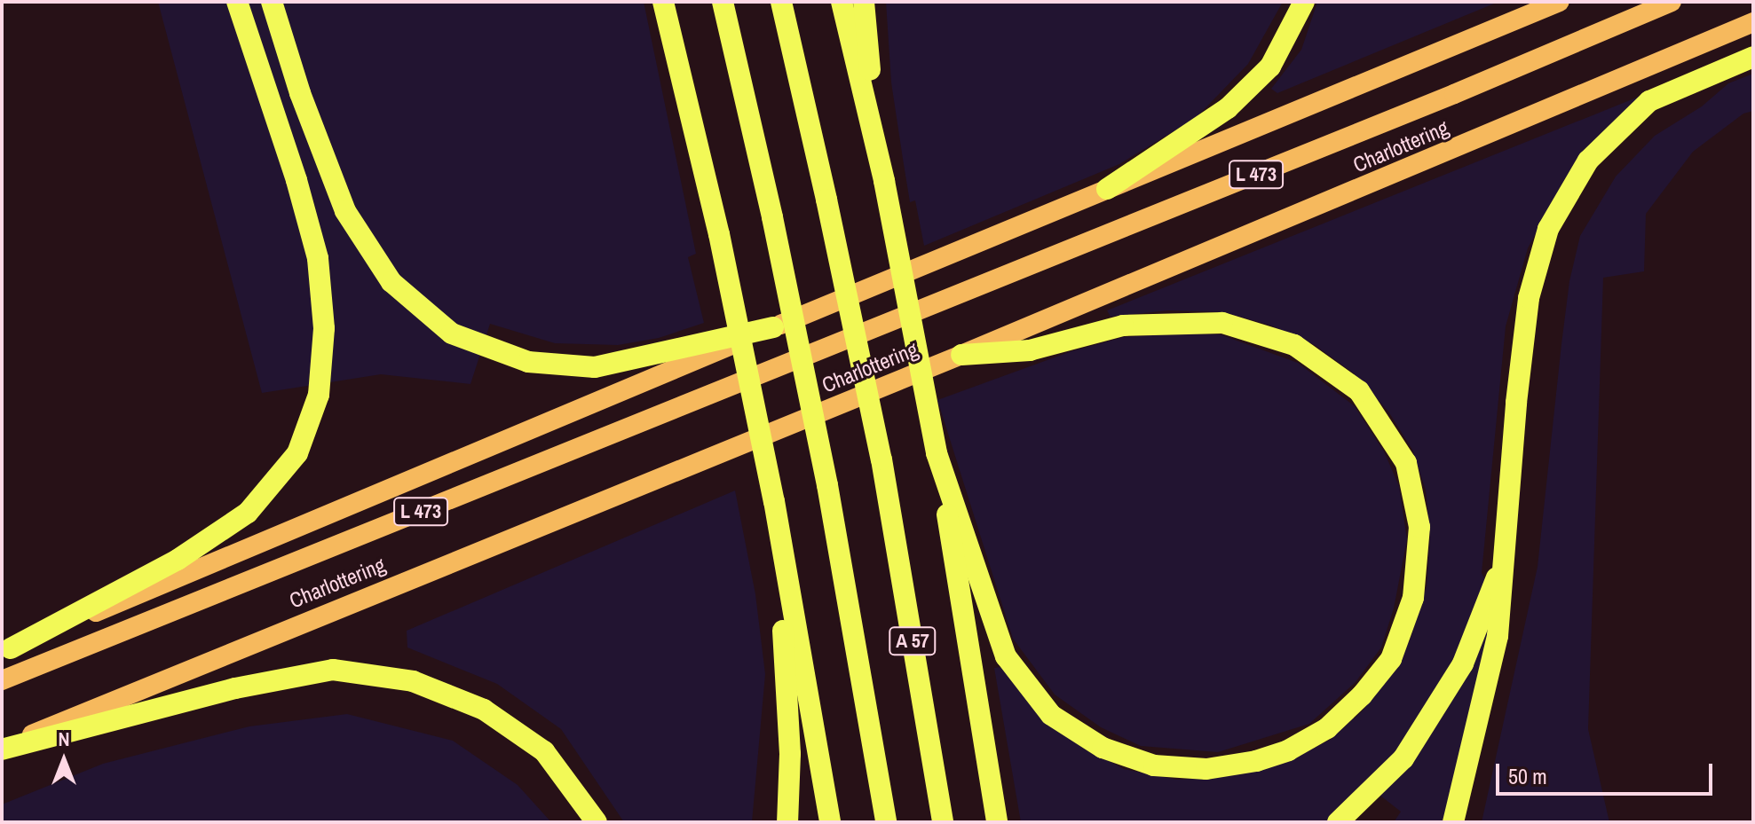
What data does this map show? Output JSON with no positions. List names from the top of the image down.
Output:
{
  "streets": {
    "highway": ["Charlottering", "L 473", "A 57"]
  },
  "scale_bar": "50 m",
  "north": "top"
}
